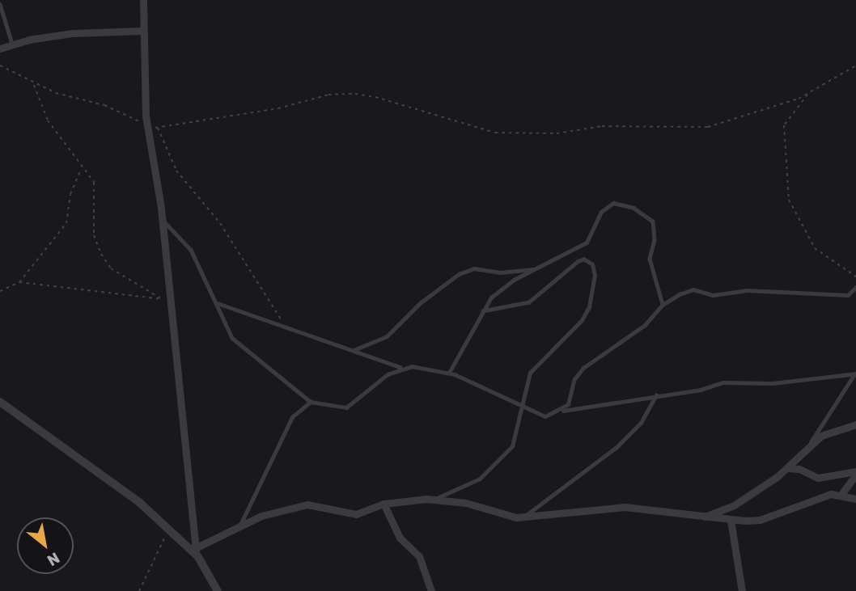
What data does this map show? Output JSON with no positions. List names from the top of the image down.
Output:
{
  "north": "bottom right"
}
